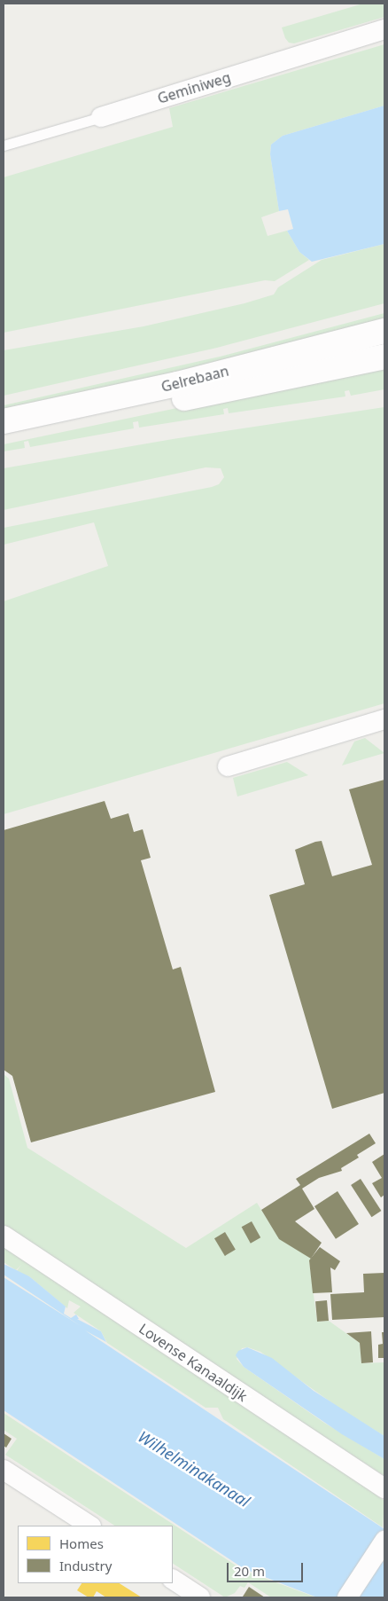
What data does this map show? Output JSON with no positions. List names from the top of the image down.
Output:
{
  "streets": {
    "street": ["Geminiweg", "Gelrebaan", "Lovense Kanaaldijk"]
  },
  "water": ["Wilhelminakanaal"],
  "legend": ["Homes", "Industry"],
  "scale_bar": "20 m"
}
